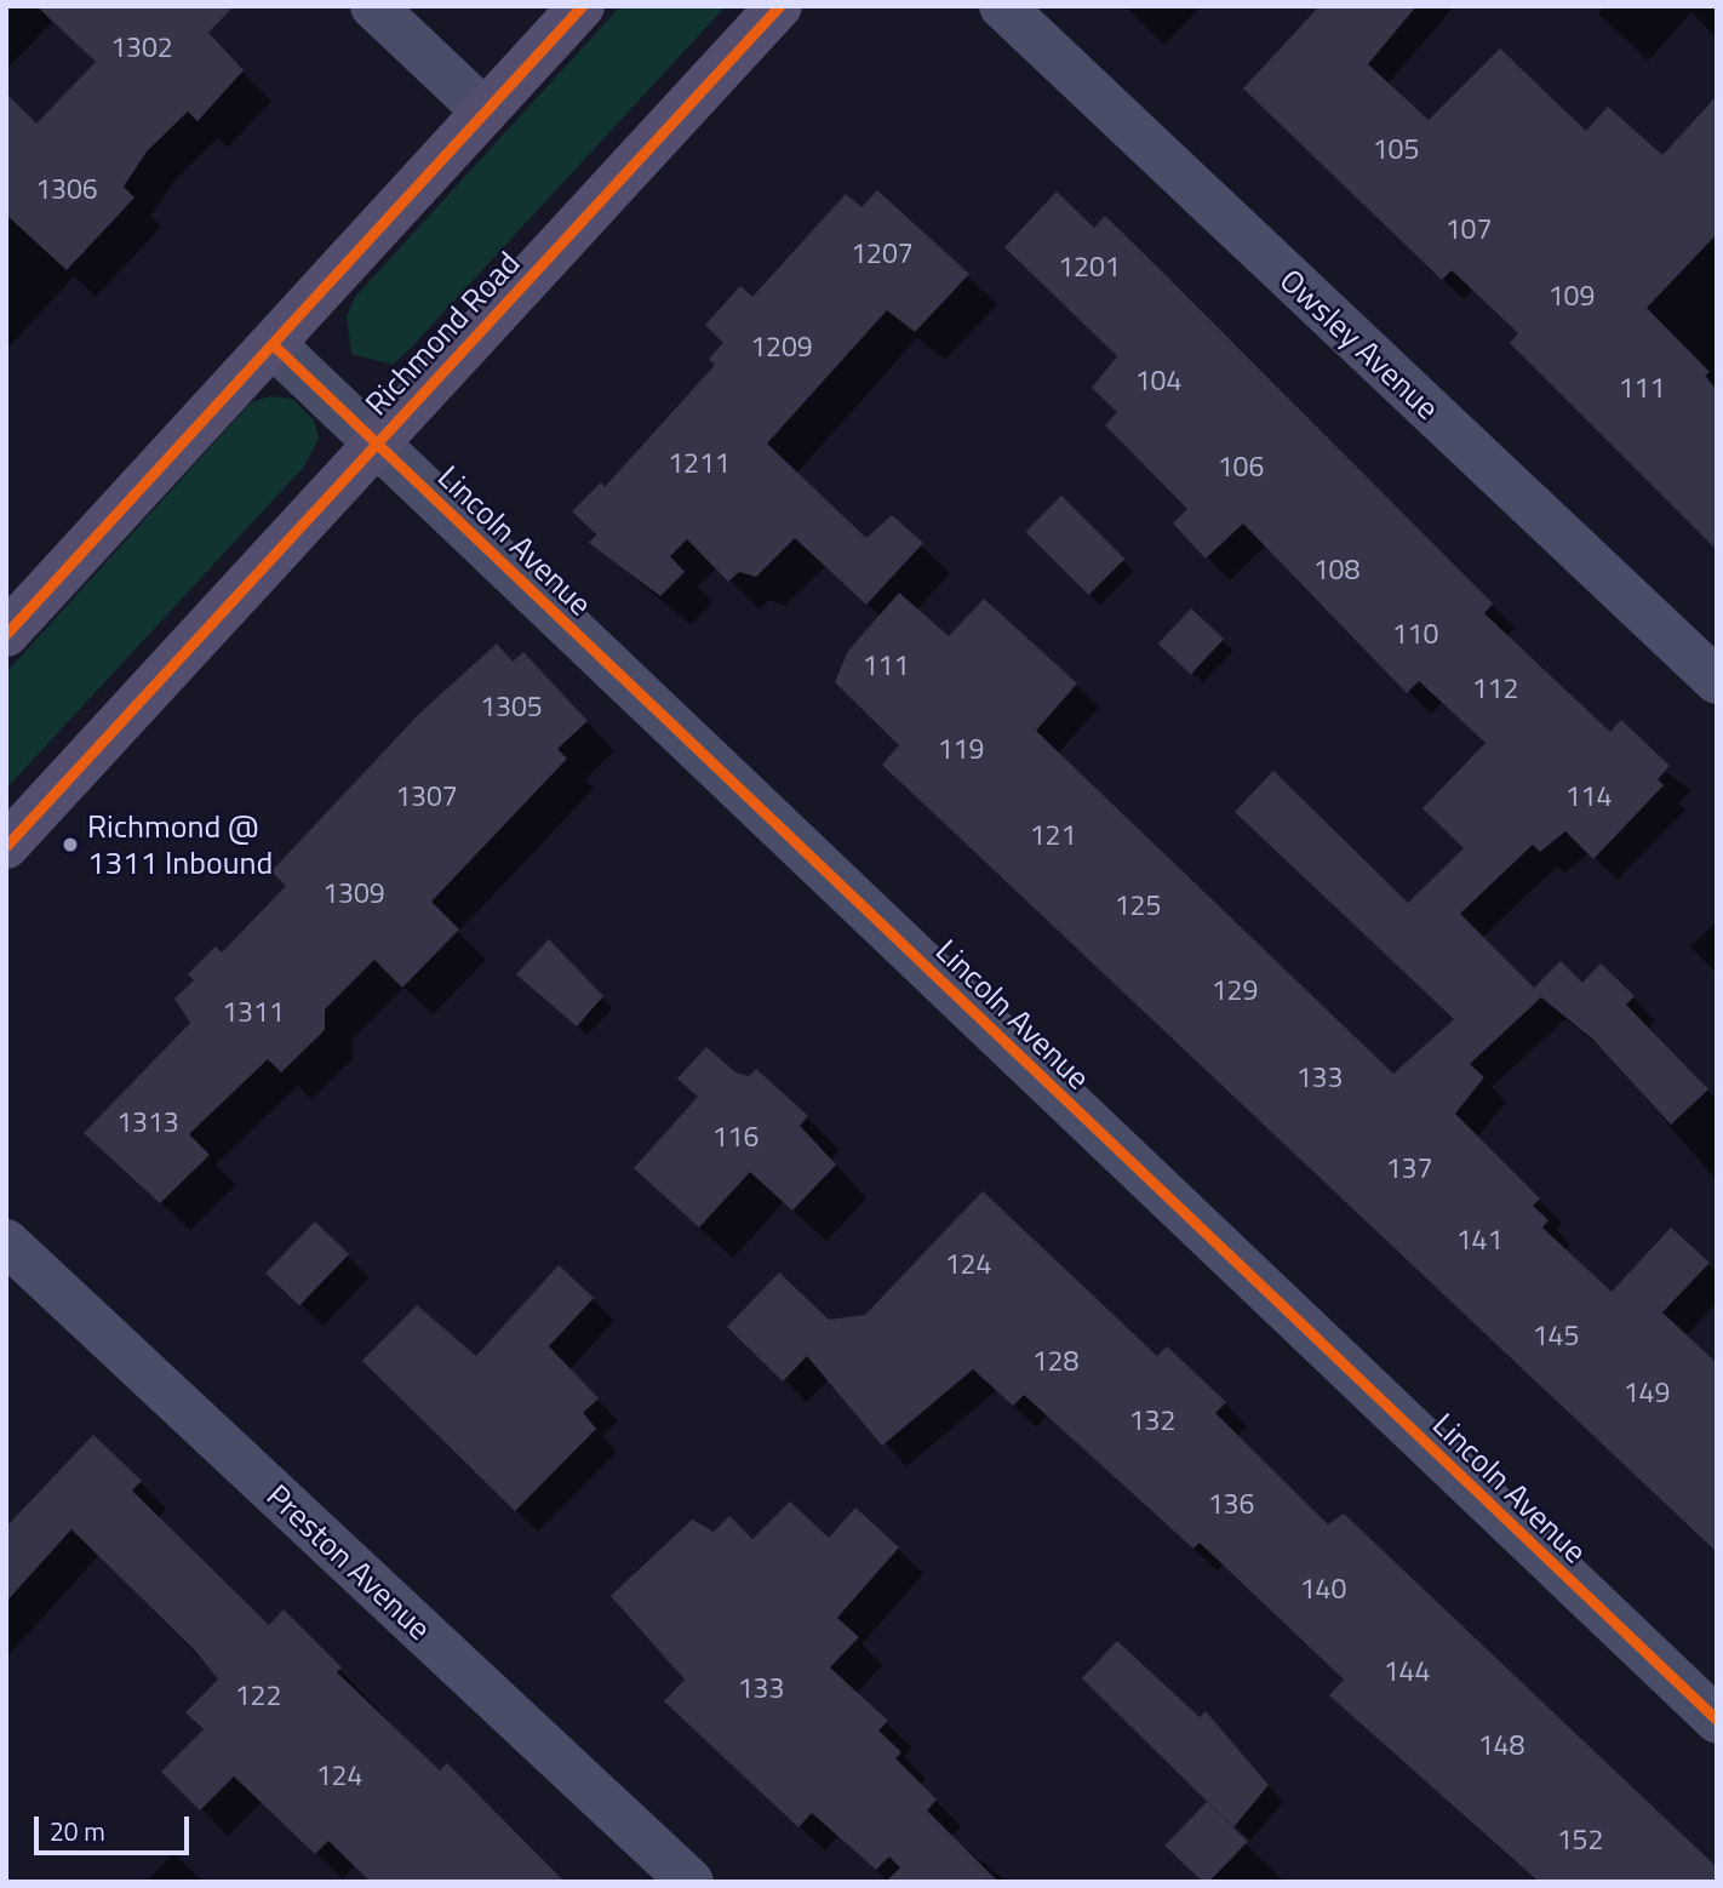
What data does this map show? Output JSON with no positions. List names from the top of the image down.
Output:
{
  "streets": {
    "main road": ["Richmond Road"],
    "street": ["Owsley Avenue", "Lincoln Avenue", "Preston Avenue"]
  },
  "crossings": [
    ["Richmond Road", "Lincoln Avenue"]
  ],
  "places": ["Richmond @ 1311 Inbound"],
  "house_numbers": [
    "1302",
    "105",
    "1306",
    "107",
    "1207",
    "1201",
    "109",
    "1209",
    "104",
    "111",
    "1211",
    "106",
    "108",
    "110",
    "111",
    "112",
    "1305",
    "119",
    "1307",
    "114",
    "121",
    "1309",
    "125",
    "129",
    "1311",
    "133",
    "1313",
    "116",
    "137",
    "141",
    "124",
    "145",
    "128",
    "149",
    "132",
    "136",
    "140",
    "144",
    "133",
    "122",
    "148",
    "124",
    "152"
  ],
  "scale_bar": "20 m"
}
